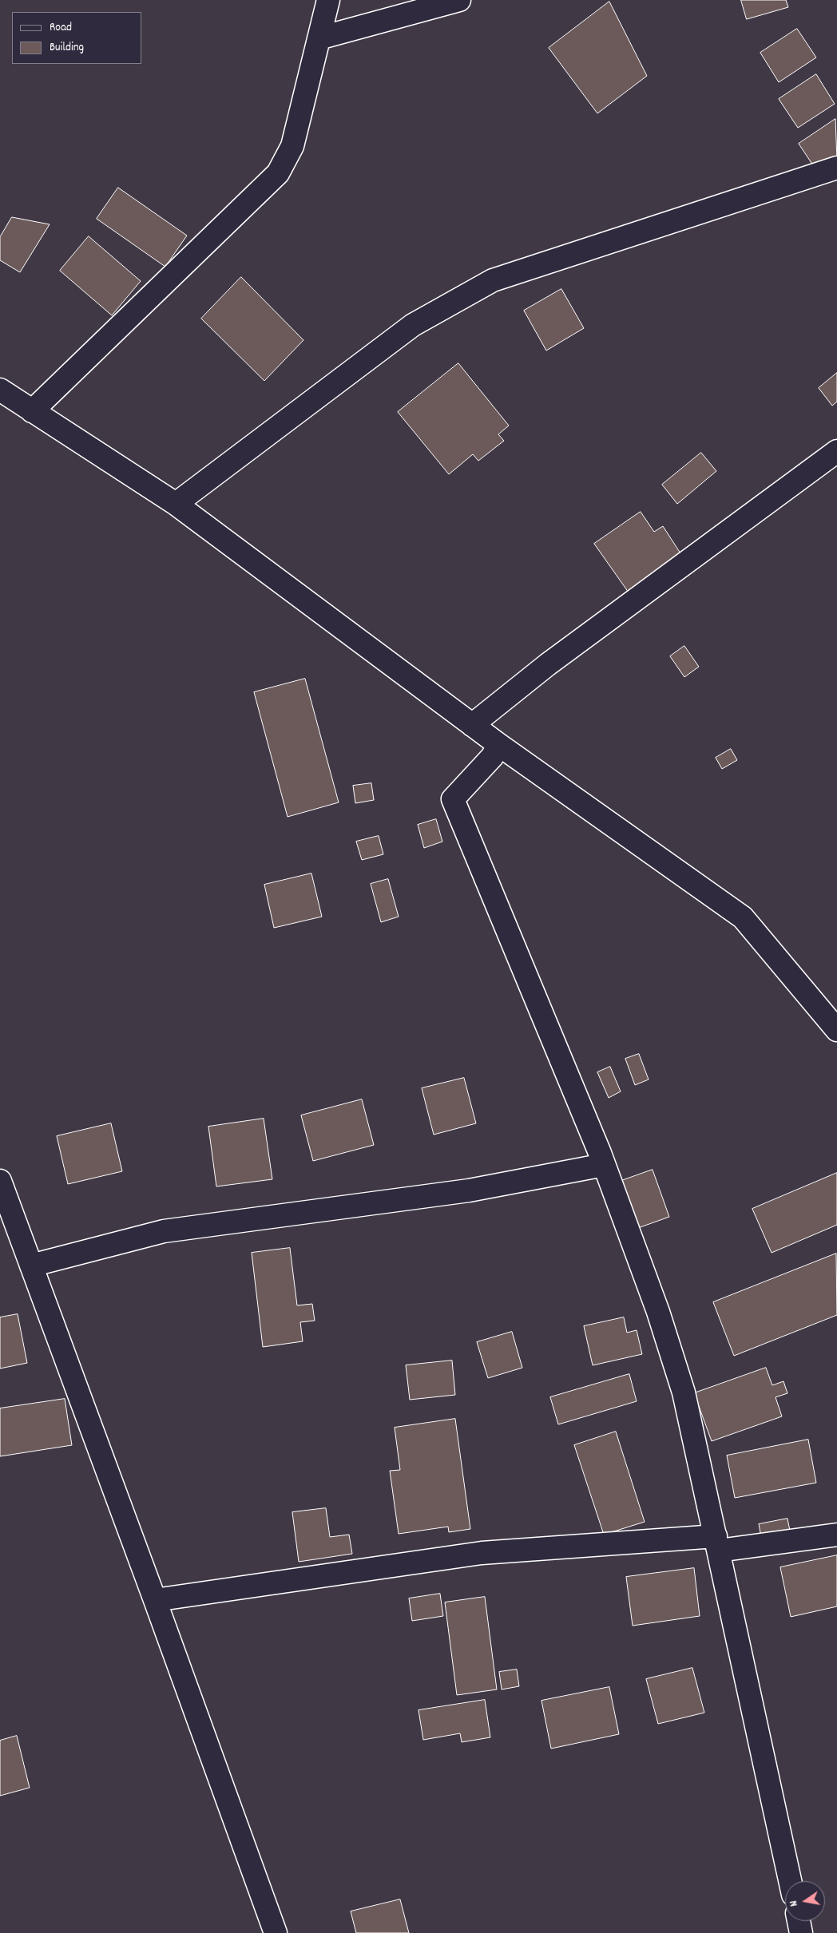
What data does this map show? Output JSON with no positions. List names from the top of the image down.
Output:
{
  "legend": ["Road", "Building"],
  "north": "left"
}
